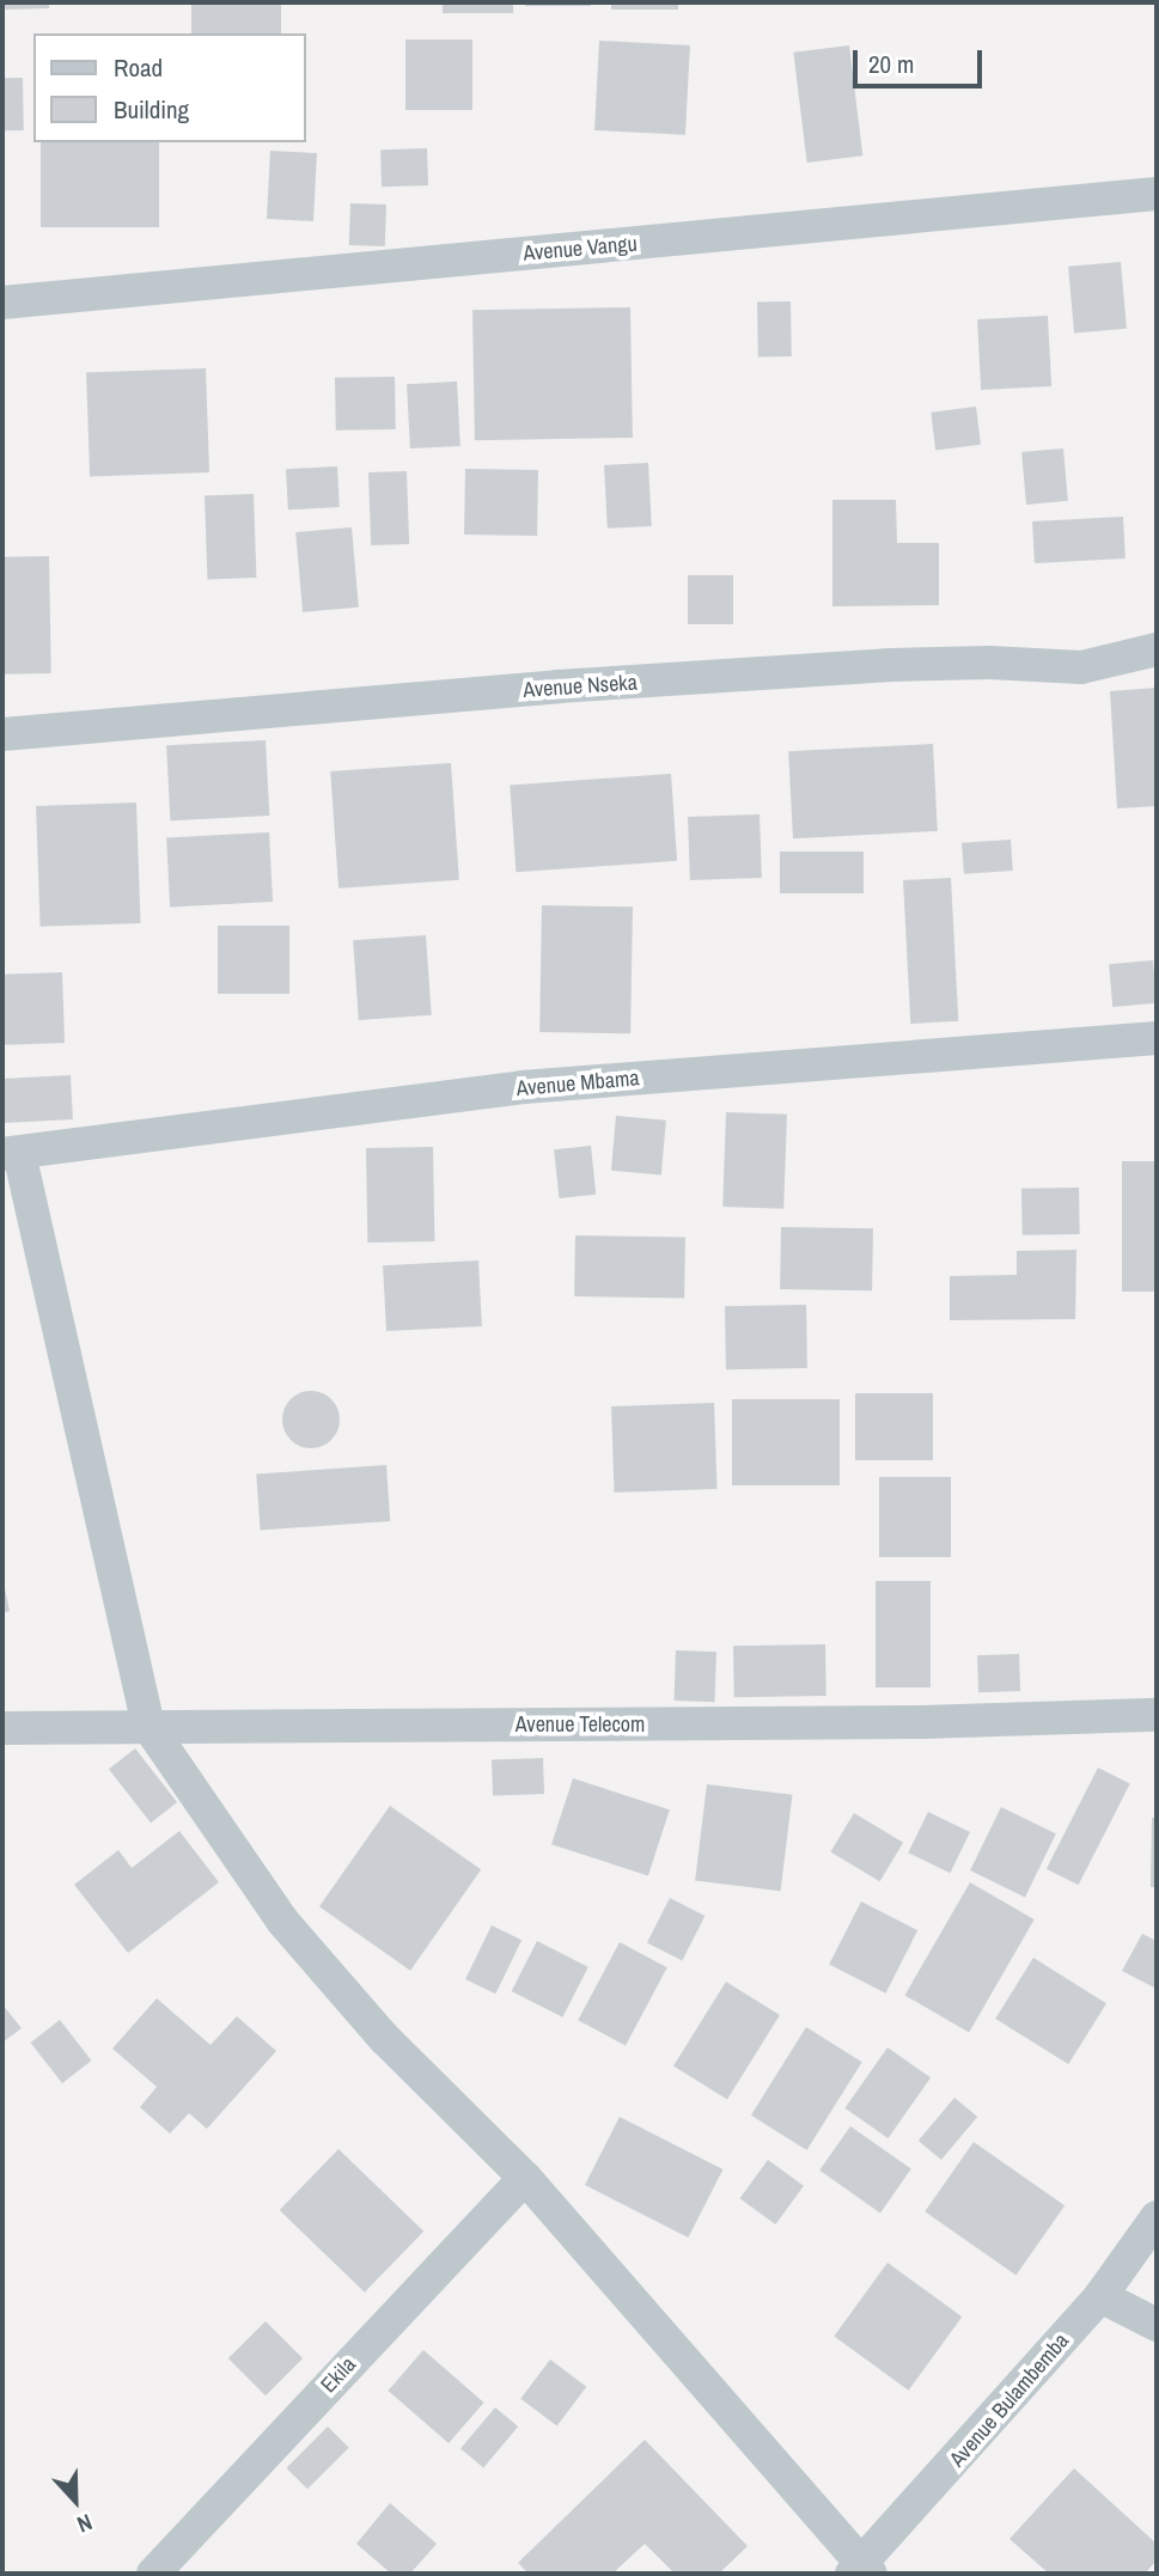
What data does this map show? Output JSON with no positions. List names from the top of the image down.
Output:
{
  "streets": {
    "street": [
      "Avenue Vangu",
      "Avenue Nseka",
      "Avenue Mbama",
      "Avenue Telecom",
      "Ekila",
      "Avenue Bulambemba"
    ]
  },
  "legend": ["Road", "Building"],
  "scale_bar": "20 m",
  "north": "bottom"
}
